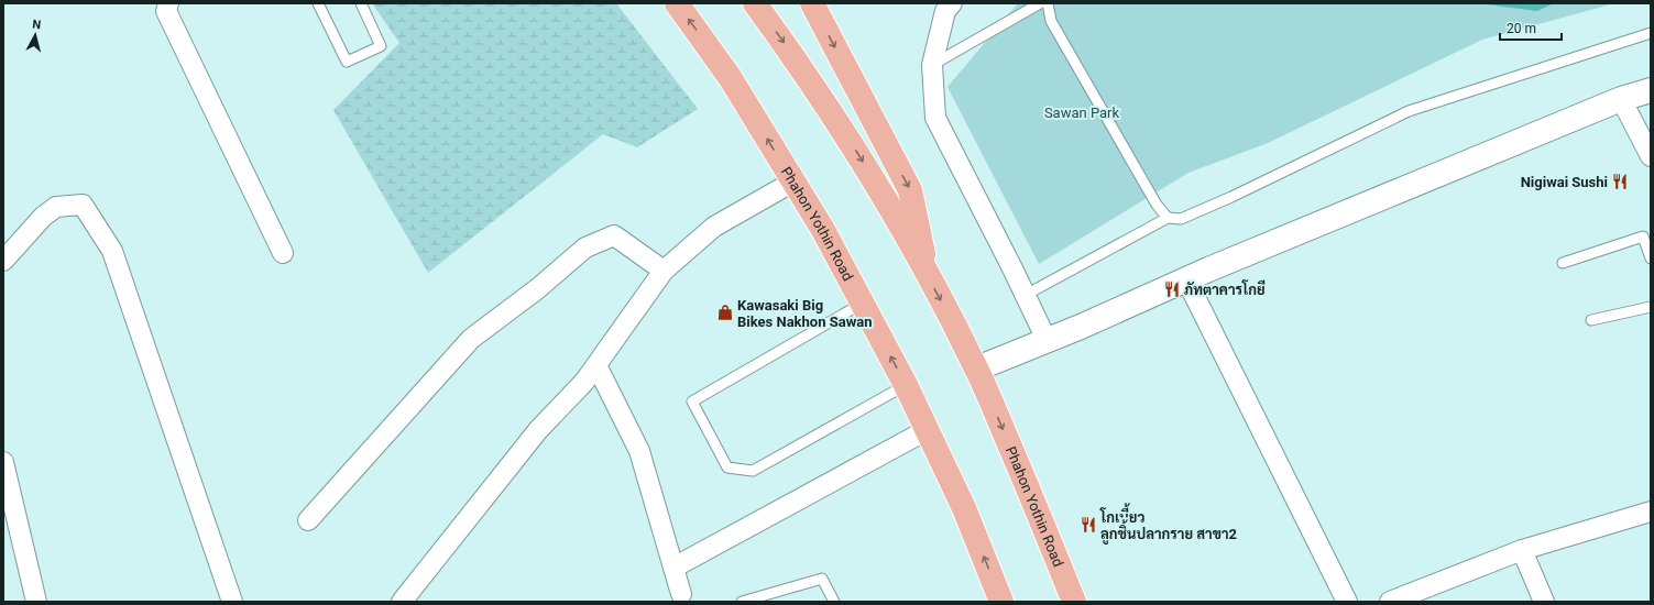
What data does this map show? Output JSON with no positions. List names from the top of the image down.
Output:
{
  "streets": {
    "main road": ["Phahon Yothin Road"]
  },
  "parks": ["Sawan Park"],
  "places": {
    "restaurant": ["Nigiwai Sushi", "ภัทตาคารโกยี", "โกเนี้ยว ลูกชิ้นปลากราย สาขา2"],
    "shop": ["Kawasaki Big Bikes Nakhon Sawan"]
  },
  "scale_bar": "20 m",
  "north": "top"
}
